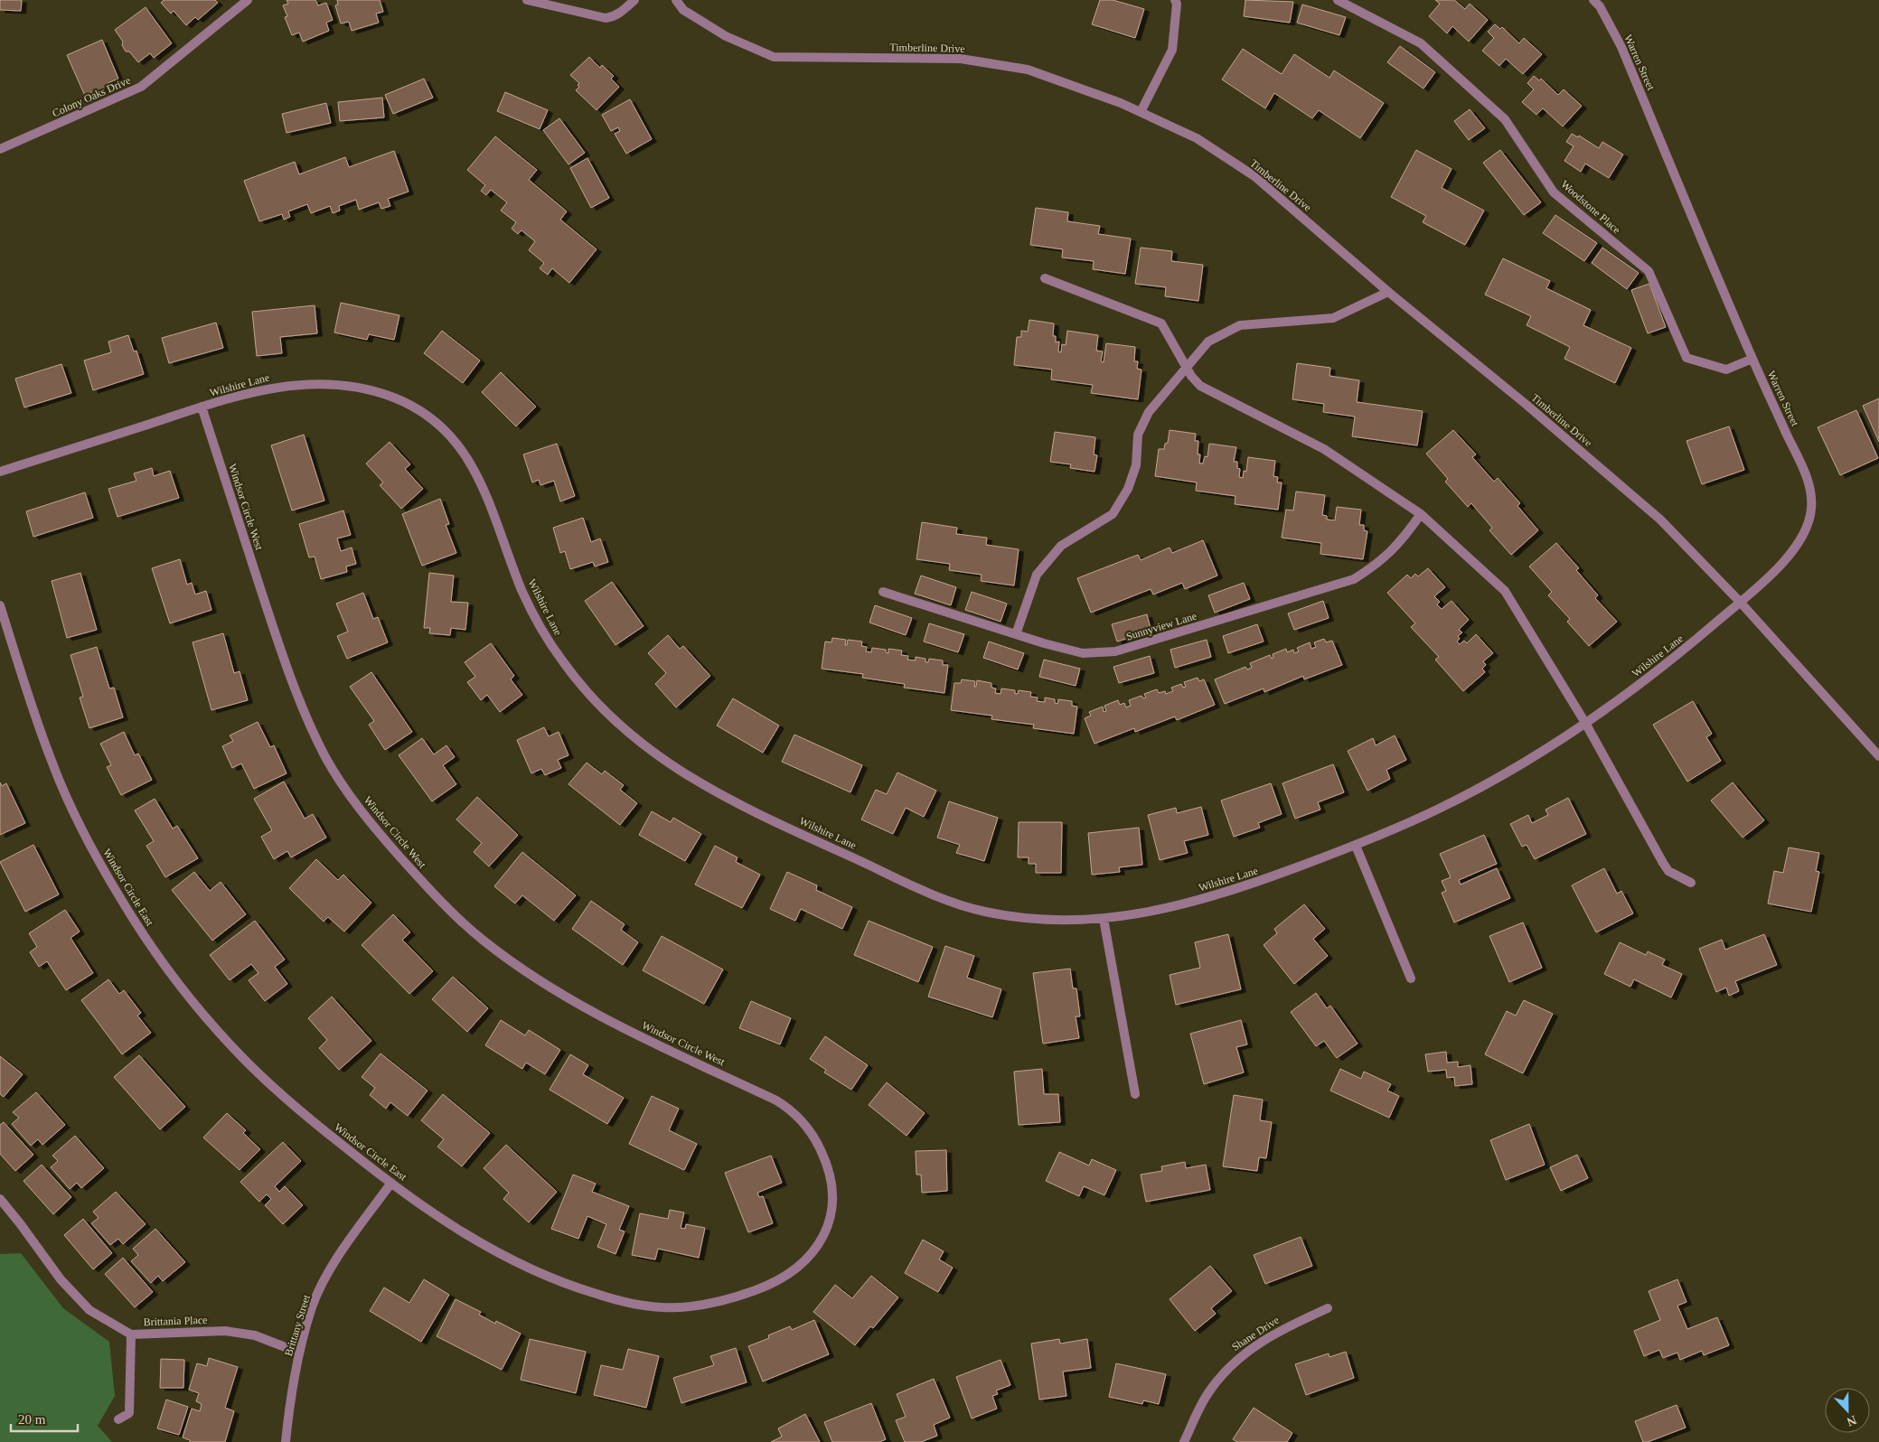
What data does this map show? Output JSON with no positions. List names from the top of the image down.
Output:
{
  "streets": {
    "street": [
      "Timberline Drive",
      "Warren Street",
      "Colony Oaks Drive",
      "Woodstone Place",
      "Wilshire Lane",
      "Windsor Circle West",
      "Sunnyview Lane",
      "Windsor Circle East",
      "Brittania Place",
      "Brittany Street",
      "Shane Drive"
    ]
  },
  "crossings": [
    ["Timberline Drive", "Warren Street"],
    ["Timberline Drive", "Wilshire Lane"],
    ["Warren Street", "Woodstone Place"],
    ["Warren Street", "Wilshire Lane"],
    ["Wilshire Lane", "Windsor Circle West"],
    ["Windsor Circle West", "Windsor Circle East"],
    ["Windsor Circle East", "Brittany Street"],
    ["Brittania Place", "Brittany Street"]
  ],
  "scale_bar": "20 m",
  "north": "bottom"
}
